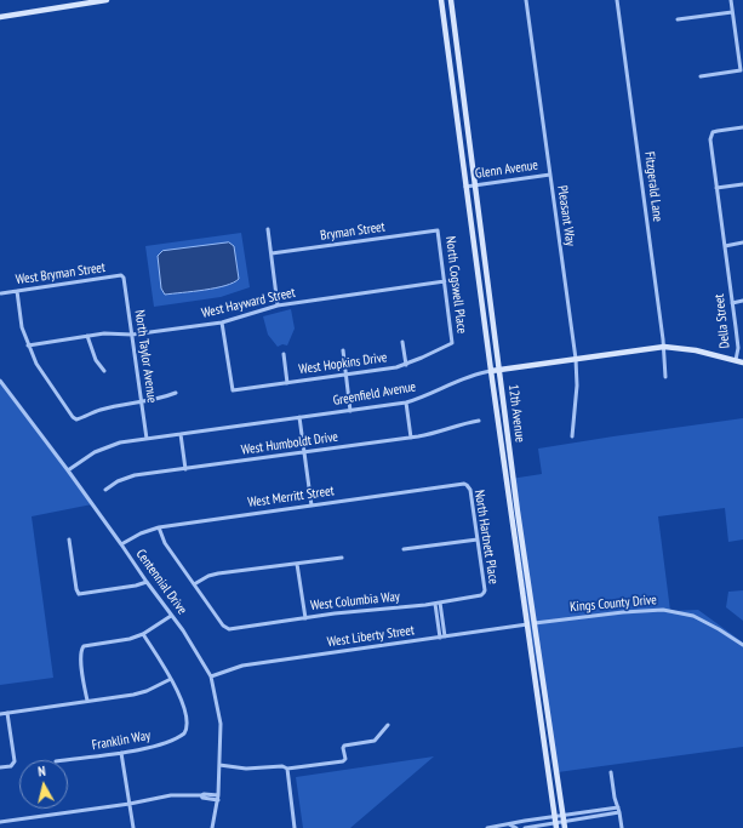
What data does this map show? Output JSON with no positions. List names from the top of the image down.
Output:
{
  "streets": {
    "main road": ["Greenfield Avenue", "12th Avenue"],
    "street": [
      "Glenn Avenue",
      "Fitzgerald Lane",
      "Pleasant Way",
      "Bryman Street",
      "West Bryman Street",
      "North Cogswell Place",
      "West Hayward Street",
      "Della Street",
      "North Taylor Avenue",
      "West Hopkins Drive",
      "West Humboldt Drive",
      "West Merritt Street",
      "North Hartnett Place",
      "Centennial Drive",
      "West Columbia Way",
      "Kings County Drive",
      "West Liberty Street",
      "Franklin Way"
    ]
  },
  "crossings": [
    ["Glenn Avenue", "Pleasant Way"],
    ["Glenn Avenue", "12th Avenue"],
    ["Fitzgerald Lane", "Greenfield Avenue"],
    ["Pleasant Way", "Greenfield Avenue"],
    ["Bryman Street", "North Cogswell Place"],
    ["West Bryman Street", "North Taylor Avenue"],
    ["North Cogswell Place", "West Hayward Street"],
    ["North Cogswell Place", "West Hopkins Drive"],
    ["West Hayward Street", "North Taylor Avenue"],
    ["West Hayward Street", "West Hopkins Drive"],
    ["Della Street", "Greenfield Avenue"],
    ["North Taylor Avenue", "Greenfield Avenue"],
    ["Greenfield Avenue", "12th Avenue"],
    ["Greenfield Avenue", "Centennial Drive"],
    ["12th Avenue", "Kings County Drive"],
    ["12th Avenue", "West Liberty Street"],
    ["West Merritt Street", "North Hartnett Place"],
    ["West Merritt Street", "Centennial Drive"],
    ["North Hartnett Place", "West Columbia Way"],
    ["Centennial Drive", "West Liberty Street"],
    ["Kings County Drive", "West Liberty Street"]
  ],
  "north": "top"
}
